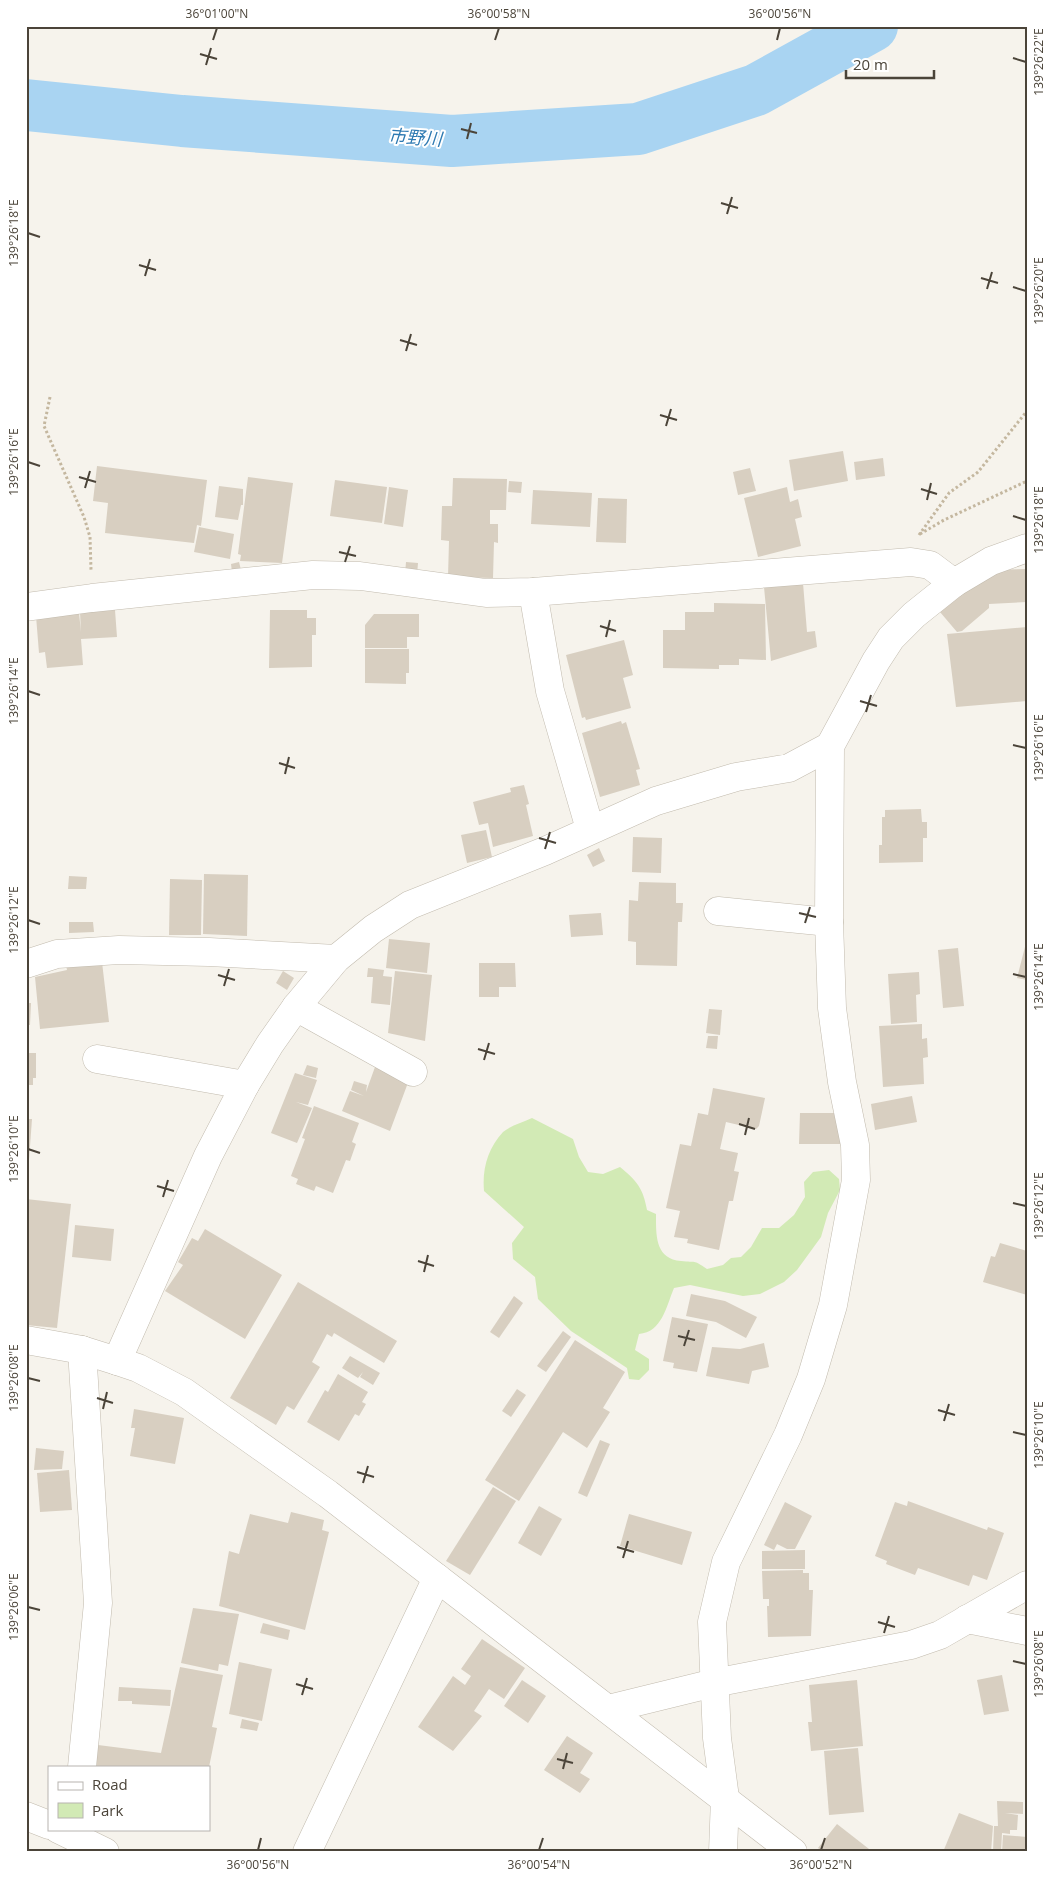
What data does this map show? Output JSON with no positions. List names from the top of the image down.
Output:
{
  "water": ["市野川"],
  "legend": ["Road", "Park"],
  "scale_bar": "20 m",
  "coordinates": [
    "36°01'00\"N",
    "36°00'58\"N",
    "36°00'56\"N",
    "139°26'22\"E",
    "139°26'18\"E",
    "139°26'20\"E",
    "139°26'16\"E",
    "139°26'14\"E",
    "139°26'12\"E",
    "139°26'10\"E",
    "139°26'08\"E",
    "139°26'06\"E",
    "36°00'54\"N",
    "36°00'52\"N"
  ]
}
